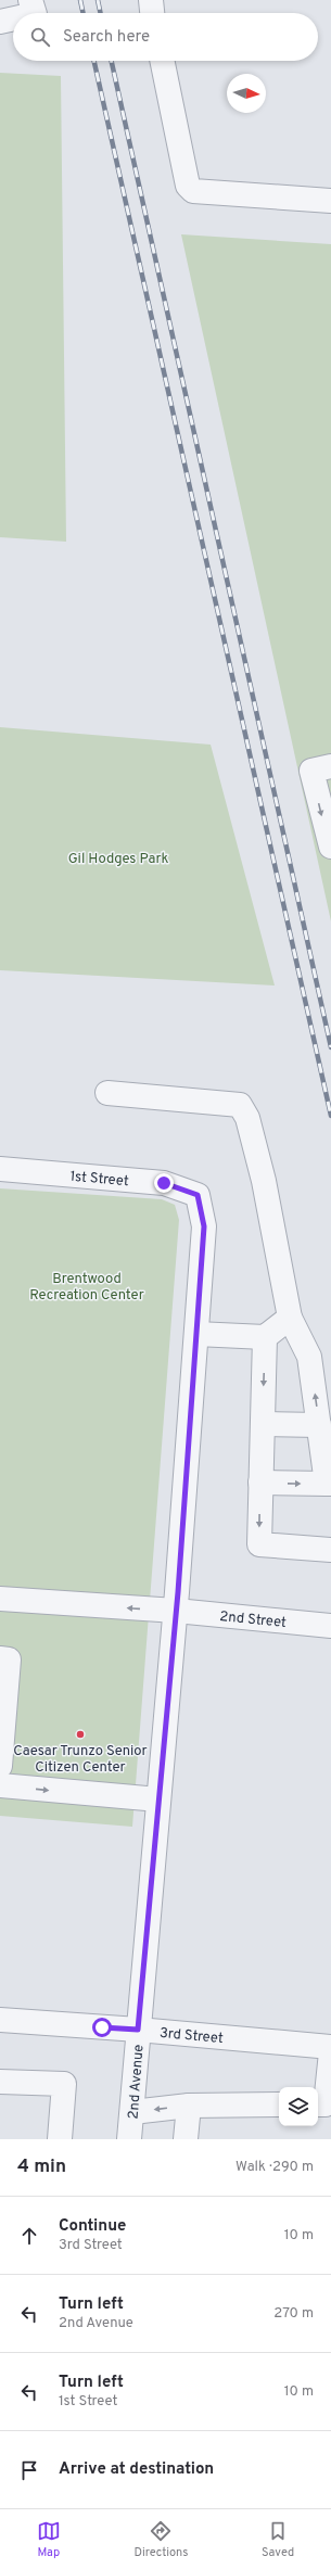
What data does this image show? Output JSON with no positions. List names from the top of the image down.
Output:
{
  "streets": {
    "street": [
      "1st Street",
      "2nd Street",
      "3rd Street",
      "2nd Avenue"
    ]
  },
  "crossings": [
    ["1st Street", "2nd Avenue"],
    ["2nd Street", "2nd Avenue"],
    ["3rd Street", "2nd Avenue"]
  ],
  "parks": ["Gil Hodges Park", "Brentwood Recreation Center"],
  "places": ["Caesar Trunzo Senior Citizen Center"],
  "north": "right",
  "page": {
    "search": "Search here",
    "heading": ["4 min", "Walk · 290 m"],
    "list": [
      ["Continue", "3rd Street", "10 m"],
      ["Turn left", "2nd Avenue", "270 m"],
      ["Turn left", "1st Street", "10 m"],
      "Arrive at destination"
    ],
    "nav": ["Map", "Directions", "Saved"]
  }
}
